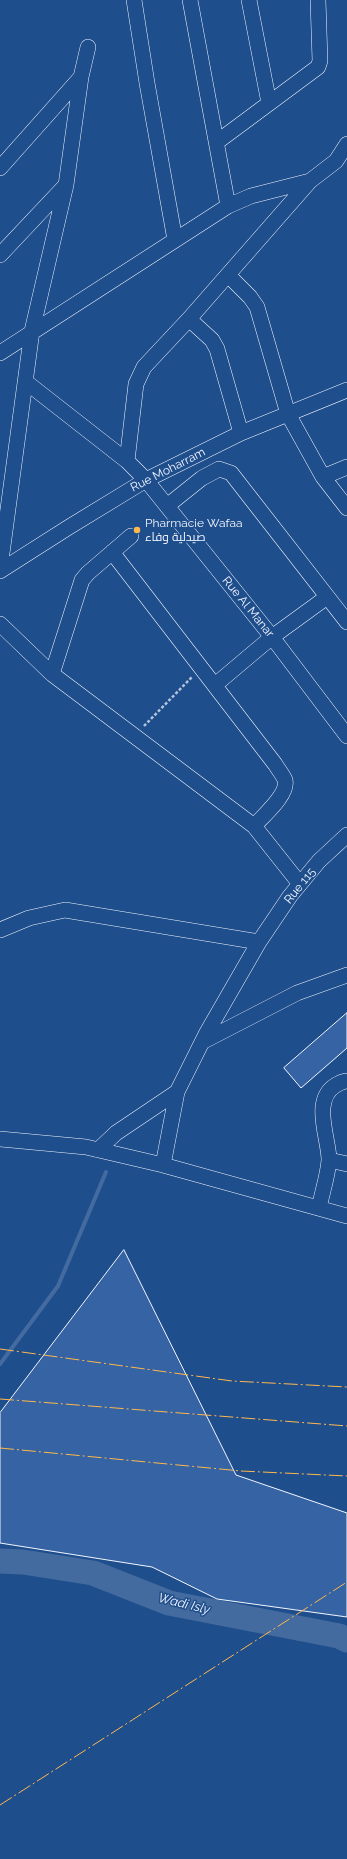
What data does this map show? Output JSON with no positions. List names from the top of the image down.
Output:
{
  "streets": {
    "street": ["Rue Moharram", "Rue Al Manar", "Rue 115"]
  },
  "crossings": [
    ["Rue Moharram", "Rue Al Manar"]
  ],
  "water": ["Wadi Isly"],
  "places": ["Pharmacie Wafaa صيدلية وفاء"]
}
